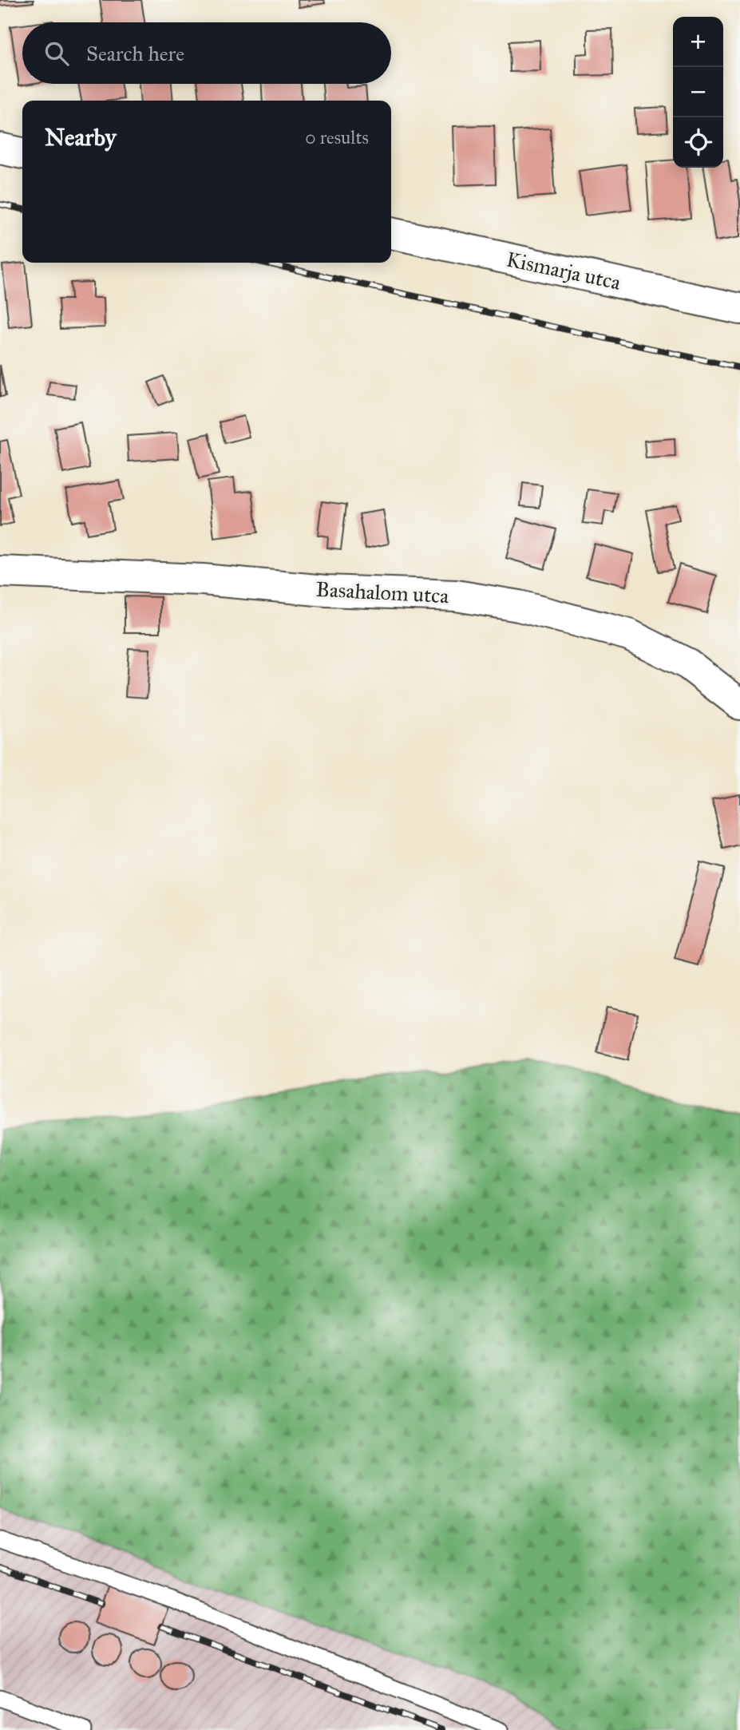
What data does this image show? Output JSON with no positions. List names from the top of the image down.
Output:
{
  "streets": {
    "street": ["Kismarja utca", "Basahalom utca"]
  },
  "page": {
    "map_buttons": ["+", "−"],
    "search": "Search here",
    "heading": ["Nearby", "0 results"]
  }
}
